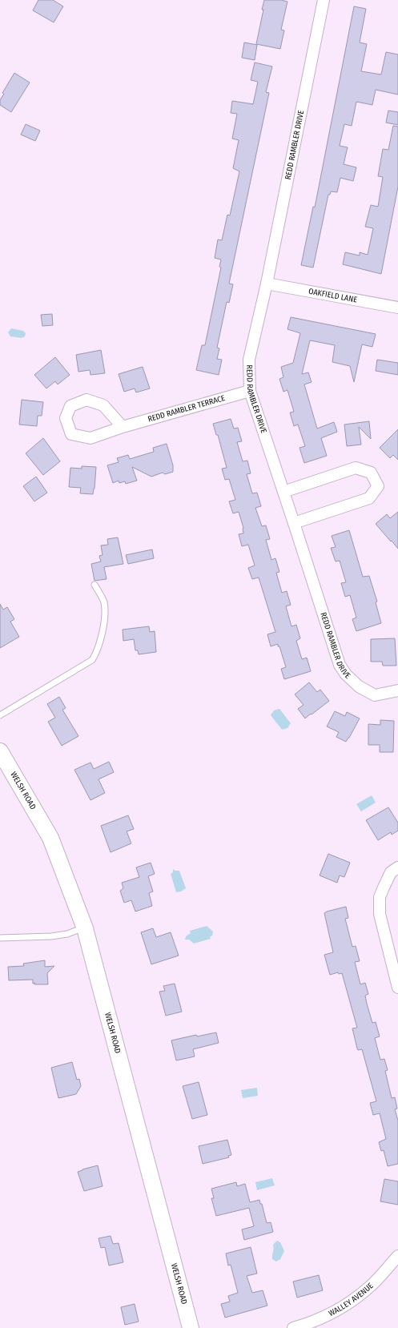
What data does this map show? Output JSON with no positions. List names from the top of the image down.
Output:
{
  "streets": {
    "main road": ["WELSH ROAD"],
    "street": [
      "REDD RAMBLER DRIVE",
      "OAKFIELD LANE",
      "REDD RAMBLER TERRACE",
      "WALLEY AVENUE"
    ]
  },
  "crossings": [
    ["REDD RAMBLER DRIVE", "OAKFIELD LANE"],
    ["REDD RAMBLER DRIVE", "REDD RAMBLER TERRACE"]
  ]
}
